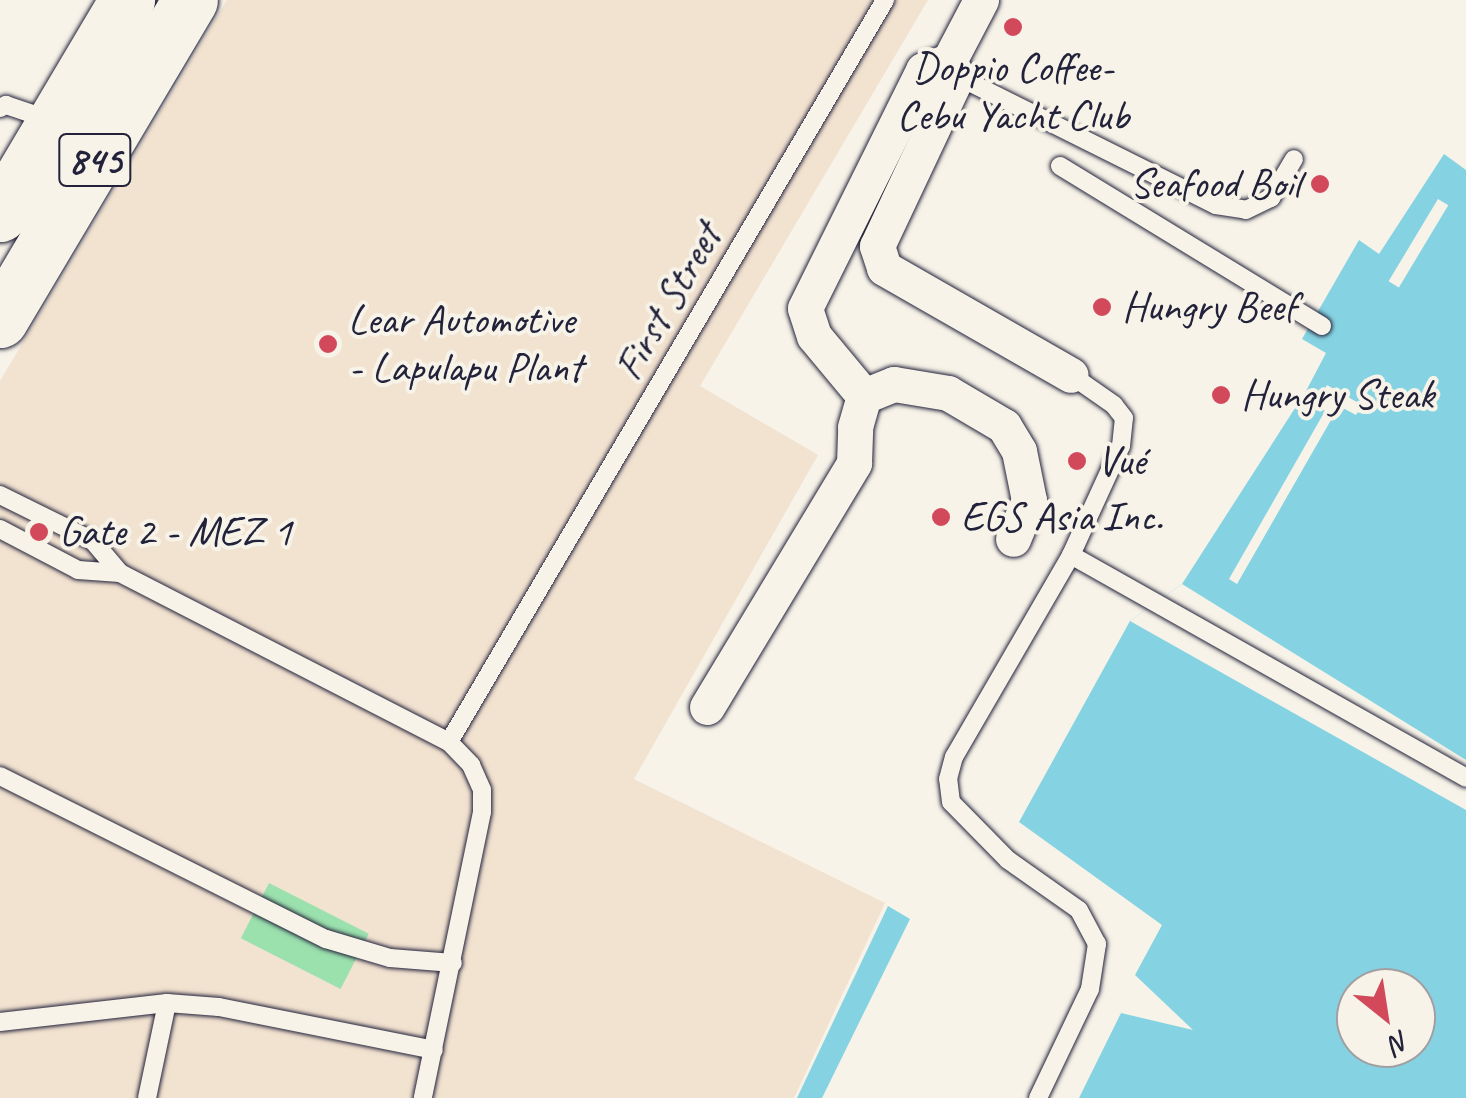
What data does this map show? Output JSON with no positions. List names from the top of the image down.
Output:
{
  "streets": {
    "main road": ["845"],
    "lane": ["First Street"]
  },
  "places": [
    "Doppio Coffee- Cebu Yacht Club",
    "Seafood Boil",
    "Hungry Beef",
    "Lear Automotive - Lapulapu Plant",
    "Hungry Steak",
    "Vué",
    "EGS Asia Inc.",
    "Gate 2 - MEZ 1"
  ],
  "north": "bottom right"
}
